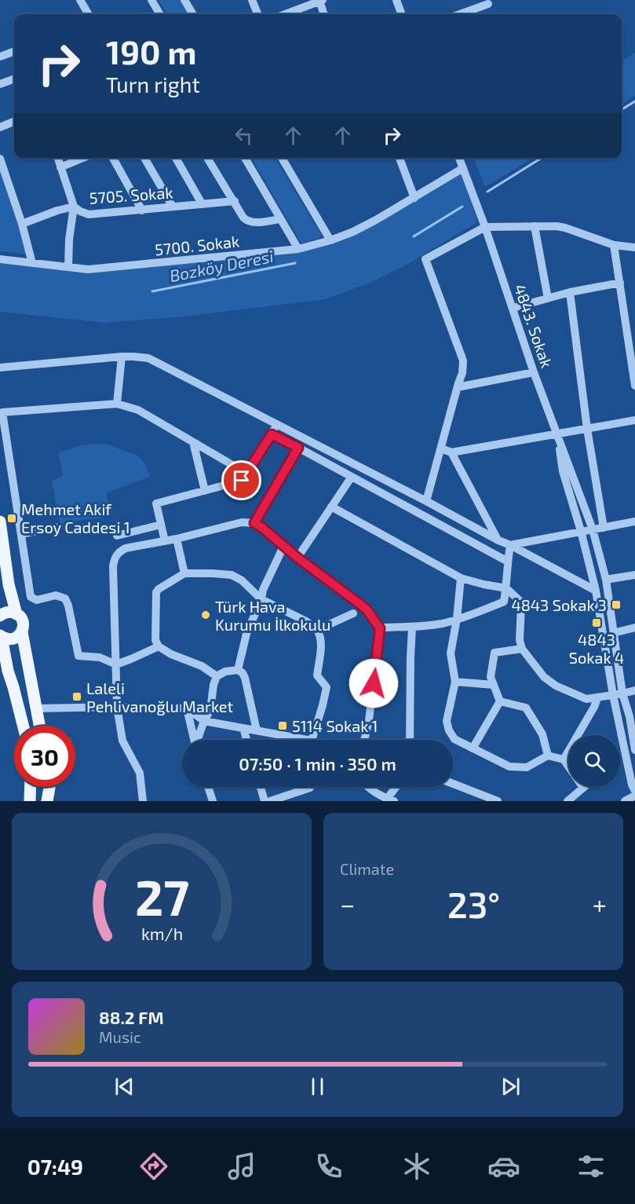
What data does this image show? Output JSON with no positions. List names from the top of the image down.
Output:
{
  "streets": {
    "street": ["5705. Sokak", "5700. Sokak", "4843. Sokak"]
  },
  "crossings": [
    ["5700. Sokak", "4843. Sokak"]
  ],
  "water": ["Bozköy Deresi"],
  "places": {
    "transit": [
      "Mehmet Akif Ersoy Caddesi 1",
      "4843 Sokak 3",
      "4843 Sokak 4",
      "Laleli Pehlivanoğlu Market",
      "5114 Sokak 1"
    ],
    "other": ["Türk Hava Kurumu İlkokulu"]
  },
  "page": {
    "turn": ["190 m", "Turn right"],
    "limit": "30",
    "trip": "07:50 · 1 min · 350 m",
    "tile": "Climate",
    "heat": ["−", "23°", "+"],
    "song": ["88.2 FM", "Music"],
    "tabs": "07:49",
    "gauge": ["27", "km/h"]
  }
}
